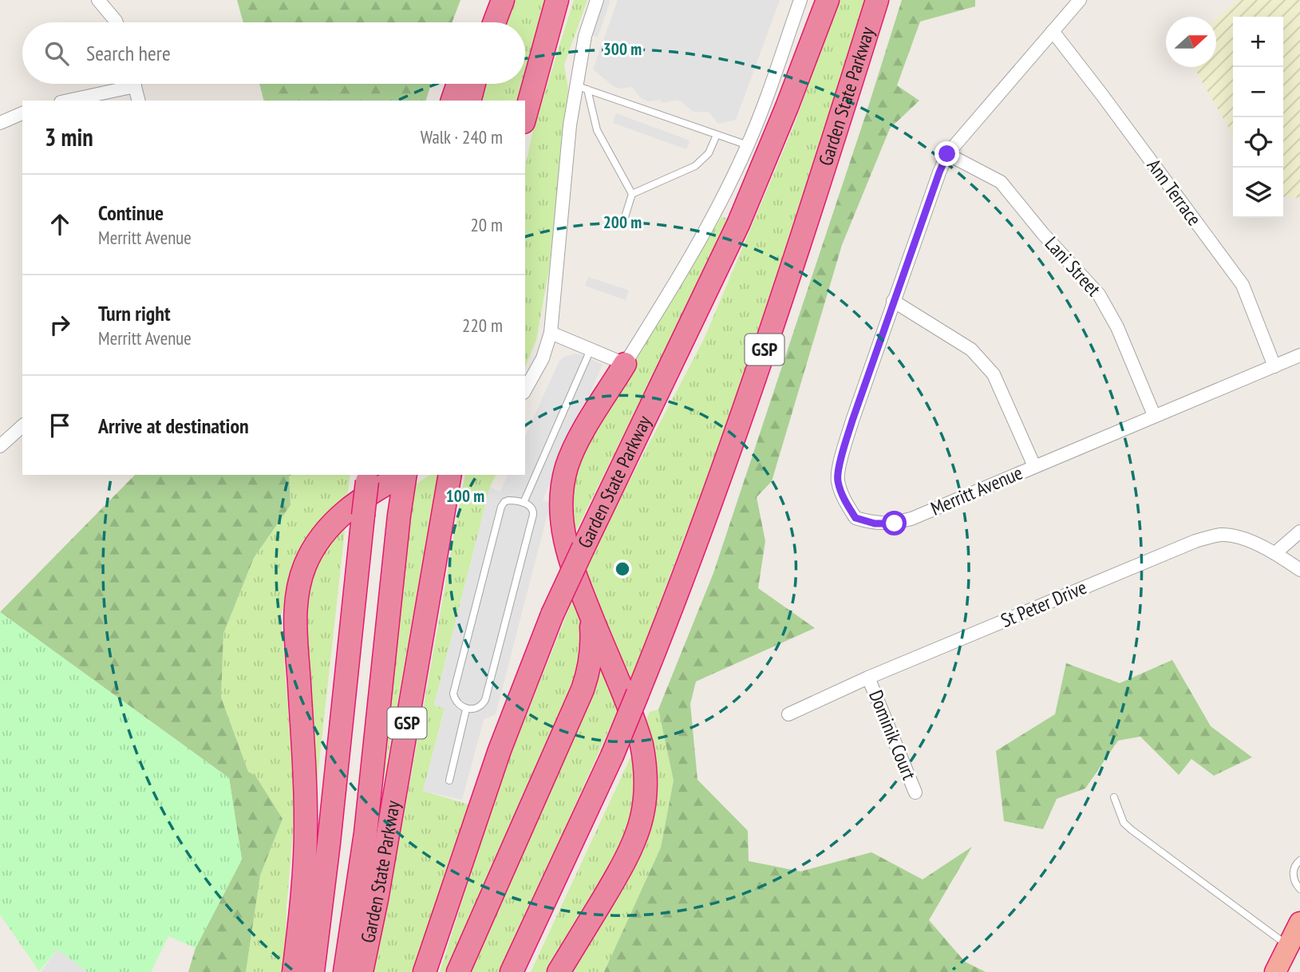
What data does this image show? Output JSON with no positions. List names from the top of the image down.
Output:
{
  "streets": {
    "highway": ["Garden State Parkway", "GSP"],
    "street": [
      "Ann Terrace",
      "Lani Street",
      "Merritt Avenue",
      "St Peter Drive",
      "Dominik Court"
    ]
  },
  "crossings": [
    ["Ann Terrace", "Merritt Avenue"],
    ["Lani Street", "Merritt Avenue"],
    ["St Peter Drive", "Dominik Court"]
  ],
  "north": "right",
  "page": {
    "map_buttons": ["+", "−"],
    "search": "Search here",
    "heading": ["3 min", "Walk · 240 m"],
    "list": [
      ["Continue", "Merritt Avenue", "20 m"],
      ["Turn right", "Merritt Avenue", "220 m"],
      "Arrive at destination"
    ]
  },
  "rings": ["300 m", "200 m", "100 m"]
}
